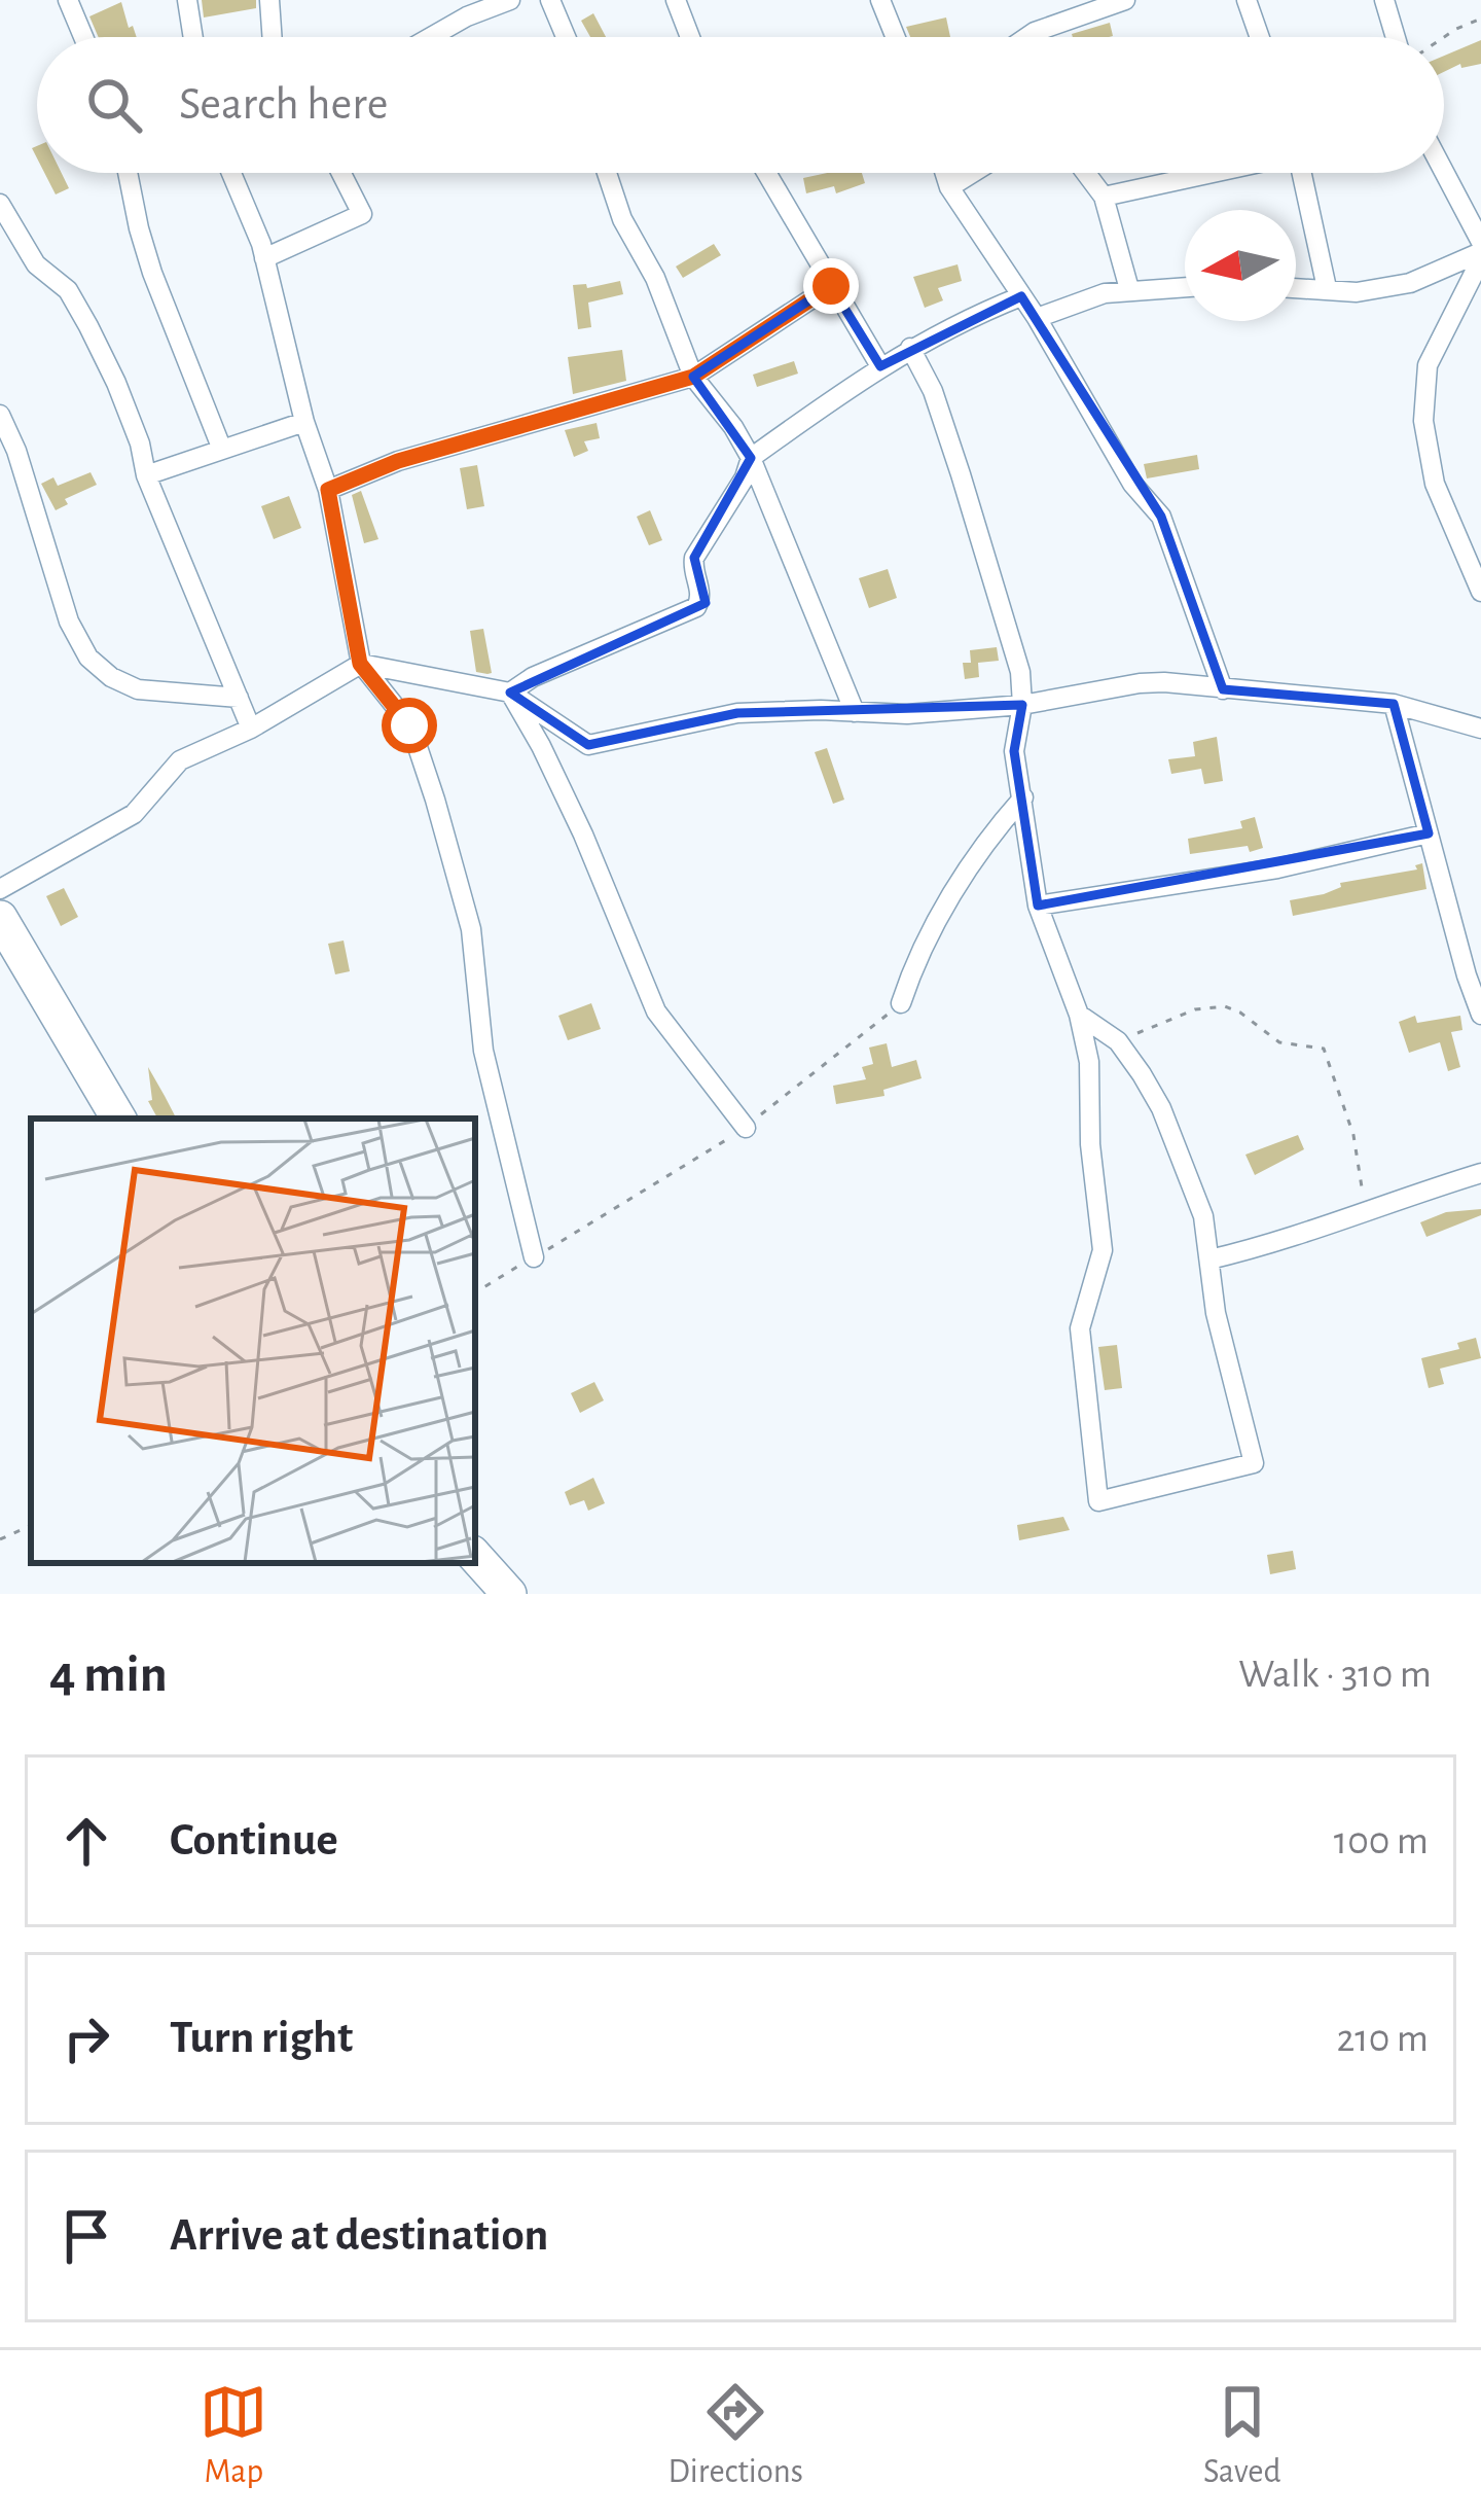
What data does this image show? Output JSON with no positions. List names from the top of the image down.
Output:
{
  "north": "left",
  "page": {
    "search": "Search here",
    "heading": ["4 min", "Walk · 310 m"],
    "list": [
      ["Continue", "100 m"],
      ["Turn right", "210 m"],
      "Arrive at destination"
    ],
    "nav": ["Map", "Directions", "Saved"]
  }
}
